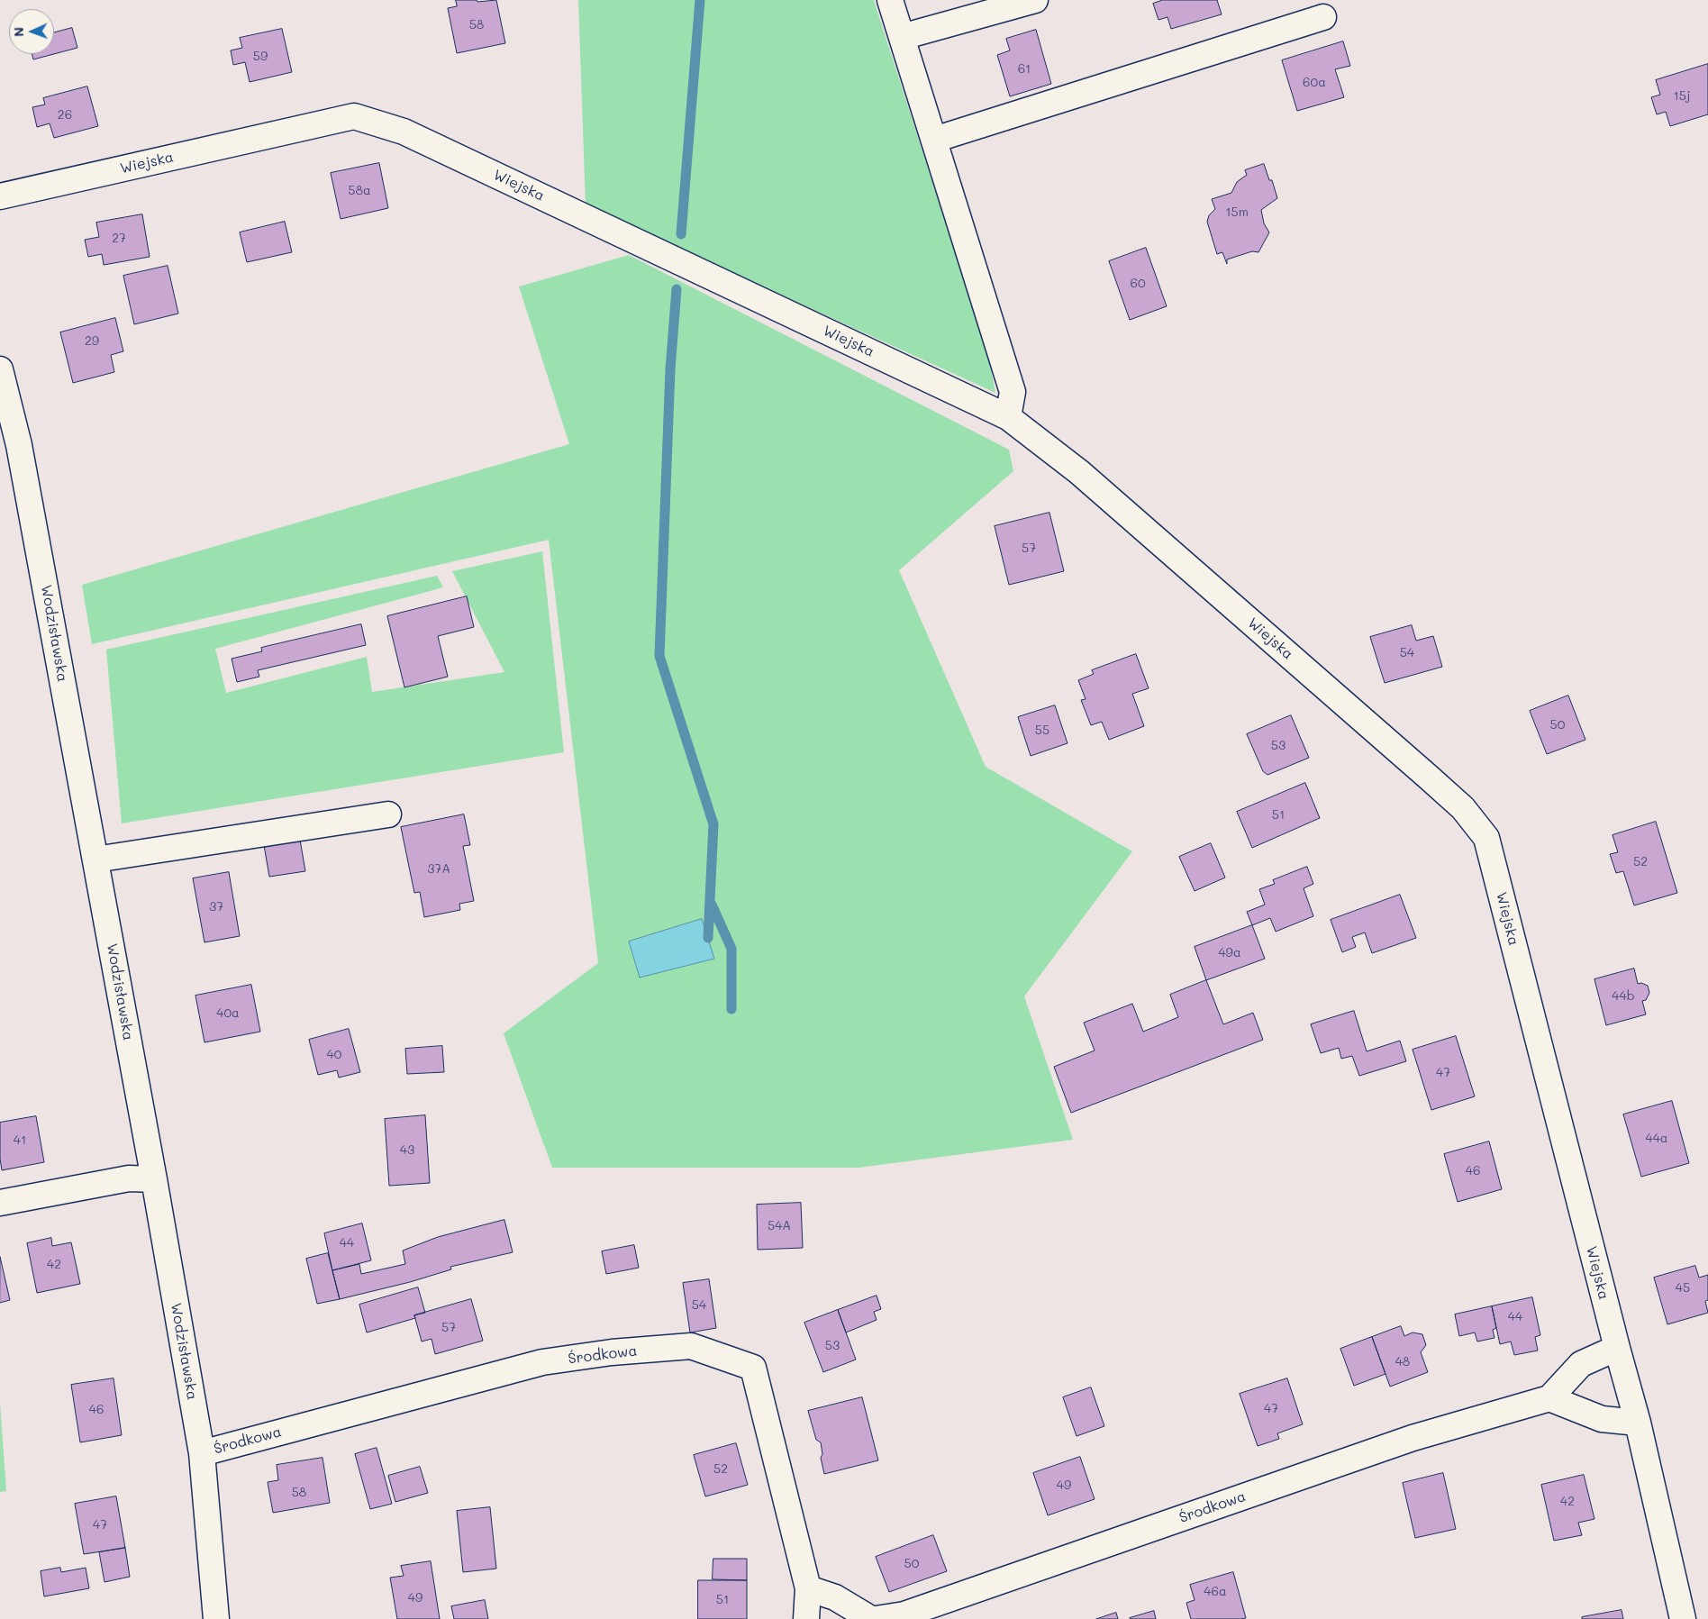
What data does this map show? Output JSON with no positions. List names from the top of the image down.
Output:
{
  "streets": {
    "street": ["Wiejska", "Wodzisławska", "Środkowa"]
  },
  "crossings": [
    ["Wodzisławska", "Środkowa"]
  ],
  "house_numbers": [
    "58",
    "59",
    "61",
    "60a",
    "15j",
    "26",
    "58a",
    "15m",
    "27",
    "60",
    "29",
    "57",
    "54",
    "50",
    "55",
    "53",
    "51",
    "52",
    "37A",
    "37",
    "49a",
    "44b",
    "40a",
    "40",
    "47",
    "44a",
    "41",
    "43",
    "46",
    "54A",
    "44",
    "42",
    "45",
    "54",
    "44",
    "57",
    "53",
    "48",
    "47",
    "46",
    "52",
    "49",
    "58",
    "42",
    "47",
    "50",
    "46a",
    "49",
    "51"
  ],
  "north": "left"
}
